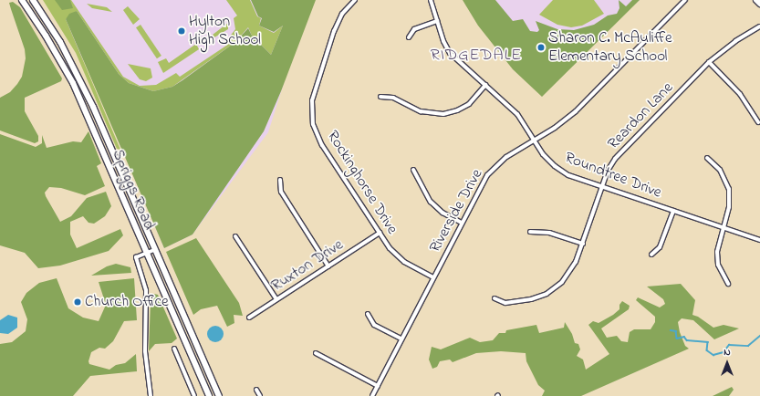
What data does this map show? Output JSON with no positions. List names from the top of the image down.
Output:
{
  "streets": {
    "main road": ["Spriggs Road"],
    "street": [
      "Reardon Lane",
      "Roundtree Drive",
      "Rockinghorse Drive",
      "Riverside Drive",
      "Ruxton Drive"
    ]
  },
  "crossings": [
    ["Reardon Lane", "Roundtree Drive"],
    ["Roundtree Drive", "Riverside Drive"],
    ["Rockinghorse Drive", "Riverside Drive"],
    ["Rockinghorse Drive", "Ruxton Drive"]
  ],
  "districts": ["RIDGEDALE"],
  "places": ["Hylton High School", "Sharon C. McAuliffe Elementary School", "Church Office"],
  "north": "top"
}
